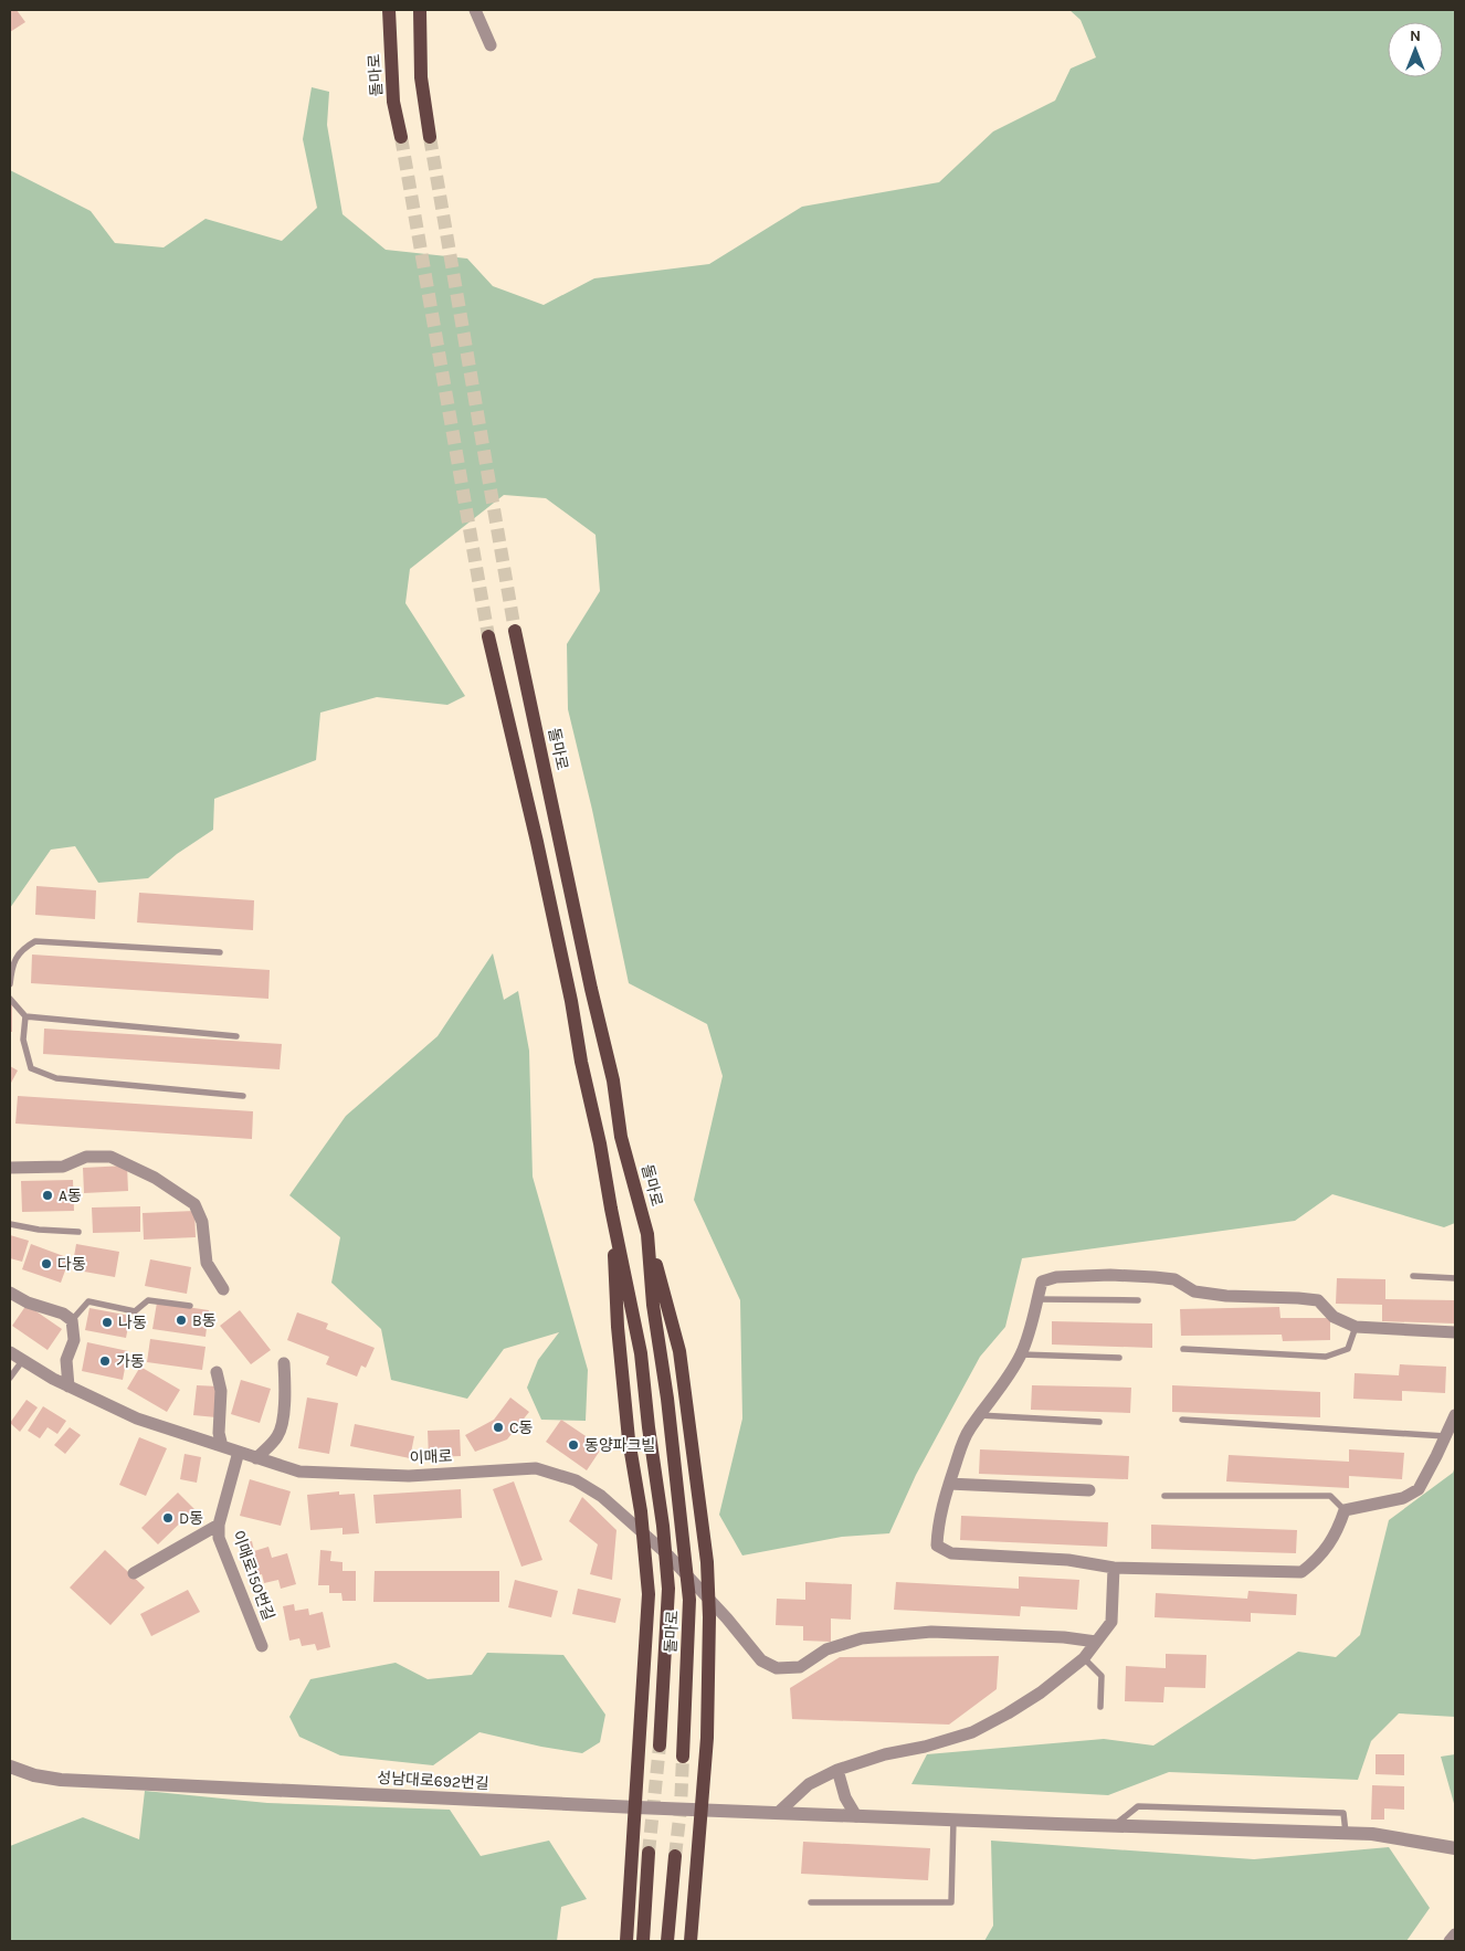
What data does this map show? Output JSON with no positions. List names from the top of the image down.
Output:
{
  "streets": {
    "main road": ["돌마로"],
    "street": ["이매로", "이매로150번길", "성남대로692번길"]
  },
  "crossings": [
    ["이매로", "이매로150번길"]
  ],
  "places": [
    "A동",
    "다동",
    "B동",
    "나동",
    "가동",
    "C동",
    "동양파크빌",
    "D동"
  ],
  "north": "top"
}
